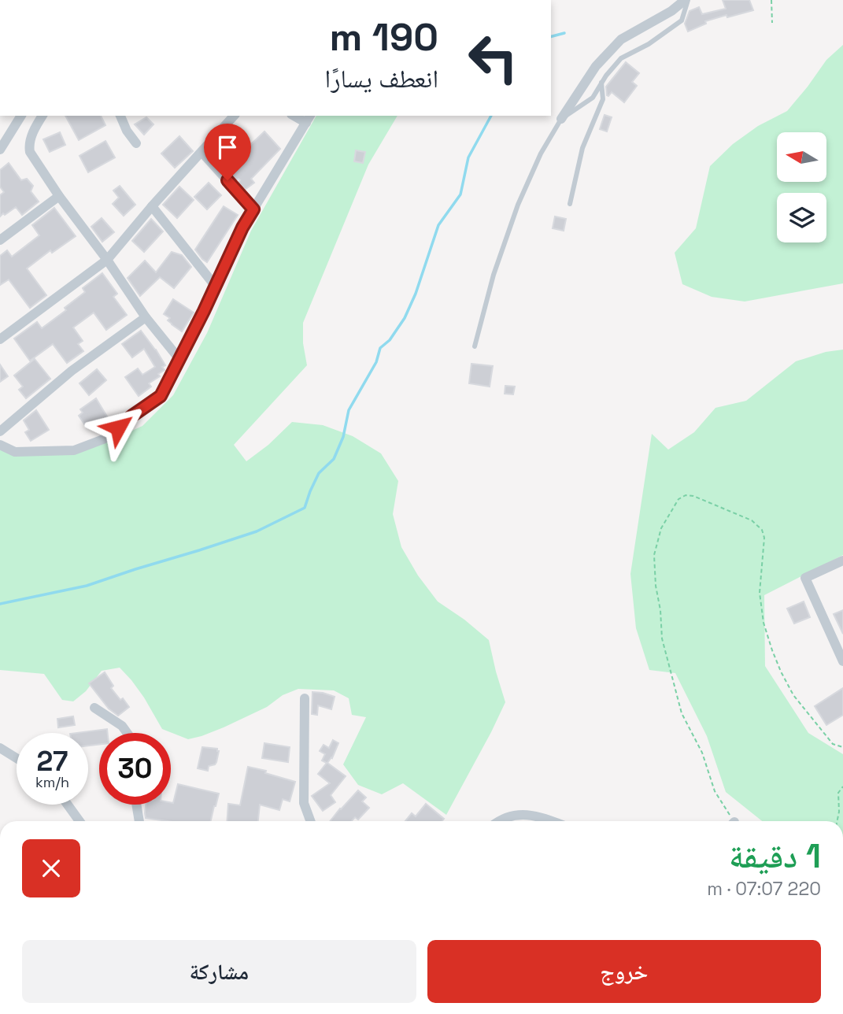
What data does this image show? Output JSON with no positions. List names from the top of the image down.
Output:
{
  "north": "left",
  "page": {
    "turn": ["190 m", "انعطف يسارًا"],
    "speed": "27 km/h",
    "limit": "30",
    "heading": ["1 دقيقة", "220 m · 07:07"],
    "buttons": ["خروج", "مشاركة"]
  }
}
